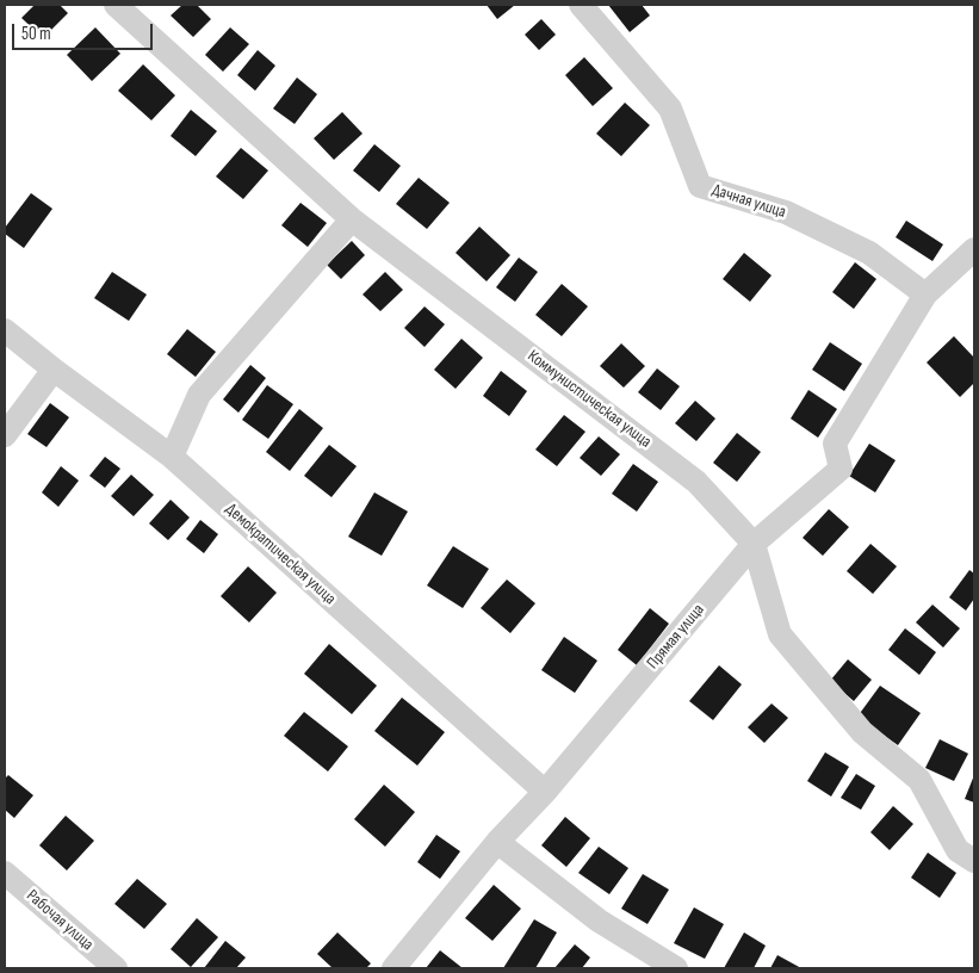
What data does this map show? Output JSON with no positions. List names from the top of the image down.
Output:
{
  "streets": {
    "street": [
      "Дачная улица",
      "Коммунистическая улица",
      "Демократическая улица",
      "Прямая улица",
      "Рабочая улица"
    ]
  },
  "crossings": [
    ["Дачная улица", "Прямая улица"],
    ["Коммунистическая улица", "Прямая улица"],
    ["Демократическая улица", "Прямая улица"]
  ],
  "scale_bar": "50 m"
}
